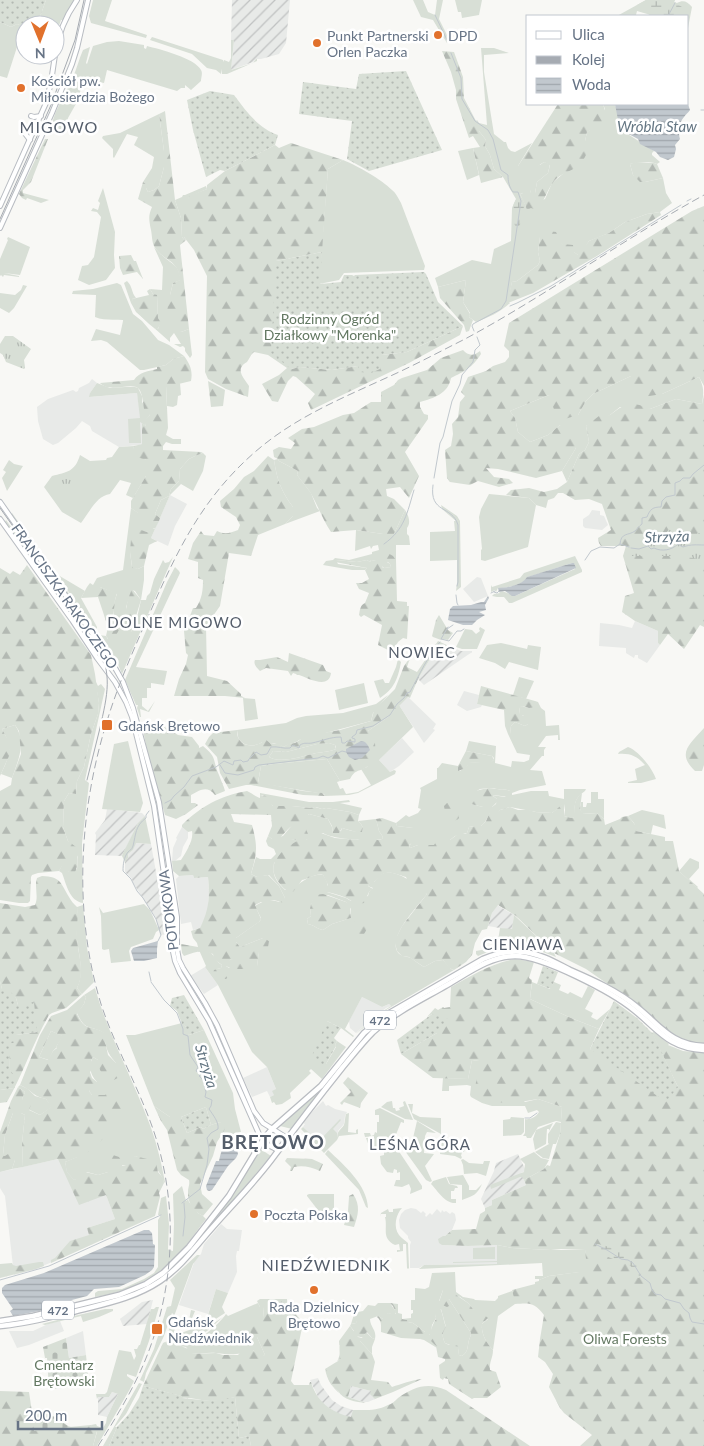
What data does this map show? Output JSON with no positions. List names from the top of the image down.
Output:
{
  "streets": {
    "main road": ["FRANCISZKA RAKOCZEGO", "POTOKOWA", "472"]
  },
  "crossings": [
    ["FRANCISZKA RAKOCZEGO", "POTOKOWA"],
    ["POTOKOWA", "472"]
  ],
  "districts": [
    "MIGOWO",
    "DOLNE MIGOWO",
    "NOWIEC",
    "CIENIAWA",
    "BRĘTOWO",
    "LEŚNA GÓRA",
    "NIEDŹWIEDNIK"
  ],
  "water": ["Wróbla Staw", "Strzyża"],
  "parks": ["Rodzinny Ogród Działkowy \"Morenka\"", "Oliwa Forests", "Cmentarz Brętowski"],
  "places": {
    "other": [
      "DPD",
      "Punkt Partnerski Orlen Paczka",
      "Kościół pw. Miłosierdzia Bożego",
      "Poczta Polska",
      "Rada Dzielnicy Brętowo"
    ],
    "transit": ["Gdańsk Brętowo", "Gdańsk Niedźwiednik"]
  },
  "legend": ["Ulica", "Kolej", "Woda"],
  "scale_bar": "200 m",
  "north": "bottom"
}
